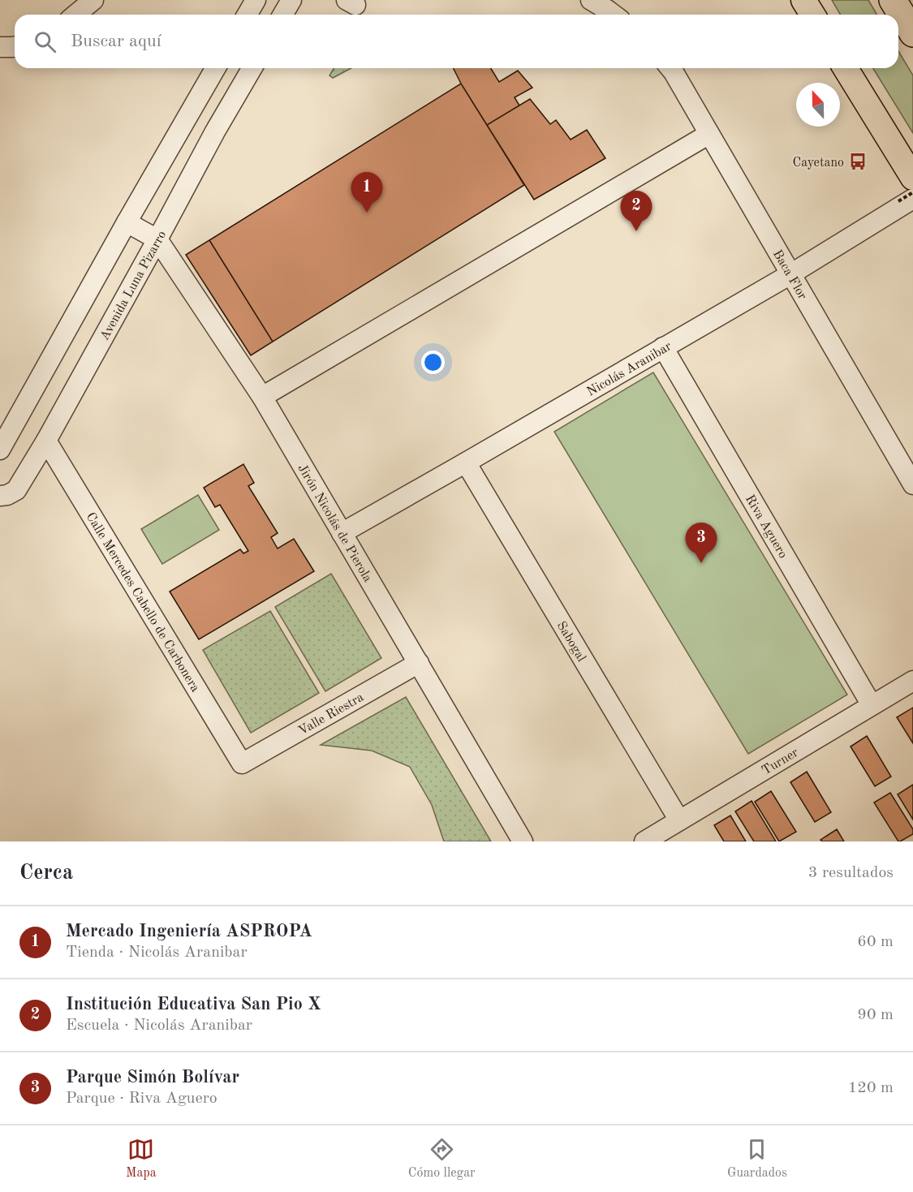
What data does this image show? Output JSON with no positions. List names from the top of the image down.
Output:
{
  "streets": {
    "street": [
      "Baca Flor",
      "Avenida Luna Pizarro",
      "Nicolás Aranibar",
      "Jirón Nicolás de Pierola",
      "Riva Aguero",
      "Calle Mercedes Cabello de Carbonera",
      "Sabogal",
      "Valle Riestra",
      "Turner"
    ]
  },
  "crossings": [
    ["Baca Flor", "Nicolás Aranibar"],
    ["Avenida Luna Pizarro", "Jirón Nicolás de Pierola"],
    ["Avenida Luna Pizarro", "Calle Mercedes Cabello de Carbonera"],
    ["Nicolás Aranibar", "Jirón Nicolás de Pierola"],
    ["Nicolás Aranibar", "Riva Aguero"],
    ["Nicolás Aranibar", "Sabogal"],
    ["Jirón Nicolás de Pierola", "Valle Riestra"],
    ["Riva Aguero", "Turner"],
    ["Calle Mercedes Cabello de Carbonera", "Valle Riestra"],
    ["Sabogal", "Turner"]
  ],
  "places": {
    "bus stop": ["Cayetano"]
  },
  "north": "top",
  "page": {
    "search": "Buscar aquí",
    "pins": ["1", "2", "3"],
    "heading": ["Cerca", "3 resultados"],
    "list": [
      {
        "mark": "1",
        "name": "Mercado Ingeniería ASPROPA",
        "note": "Tienda · Nicolás Aranibar",
        "value": "60 m"
      },
      {
        "mark": "2",
        "name": "Institución Educativa San Pio X",
        "note": "Escuela · Nicolás Aranibar",
        "value": "90 m"
      },
      {
        "mark": "3",
        "name": "Parque Simón Bolívar",
        "note": "Parque · Riva Aguero",
        "value": "120 m"
      }
    ],
    "nav": ["Mapa", "Cómo llegar", "Guardados"]
  }
}
